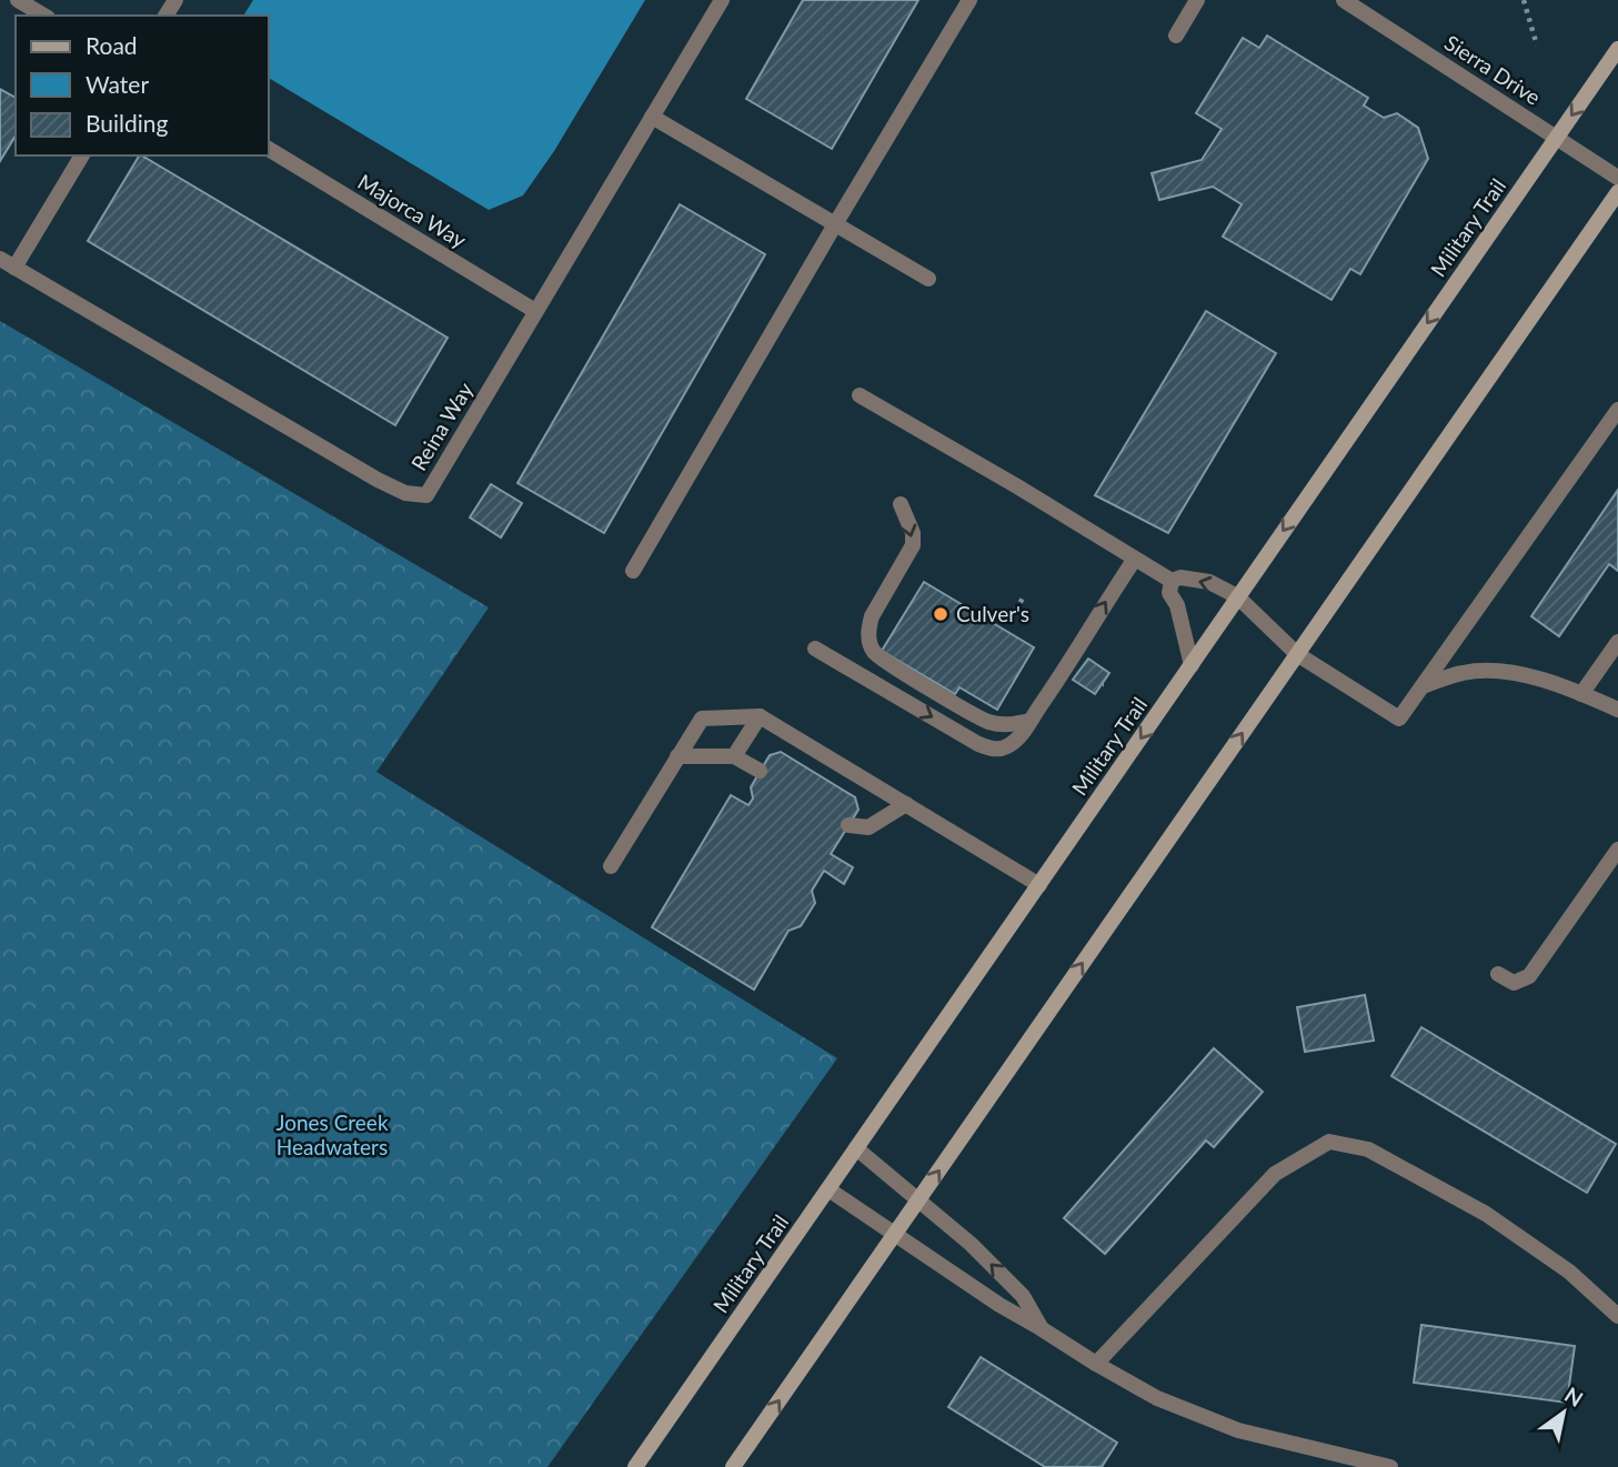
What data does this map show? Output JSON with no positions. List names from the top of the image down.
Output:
{
  "streets": {
    "main road": ["Military Trail"],
    "street": ["Sierra Drive", "Majorca Way", "Reina Way"]
  },
  "crossings": [
    ["Sierra Drive", "Military Trail"],
    ["Majorca Way", "Reina Way"]
  ],
  "parks": ["Jones Creek Headwaters"],
  "places": ["Culver's"],
  "legend": ["Road", "Water", "Building"],
  "north": "top right"
}
